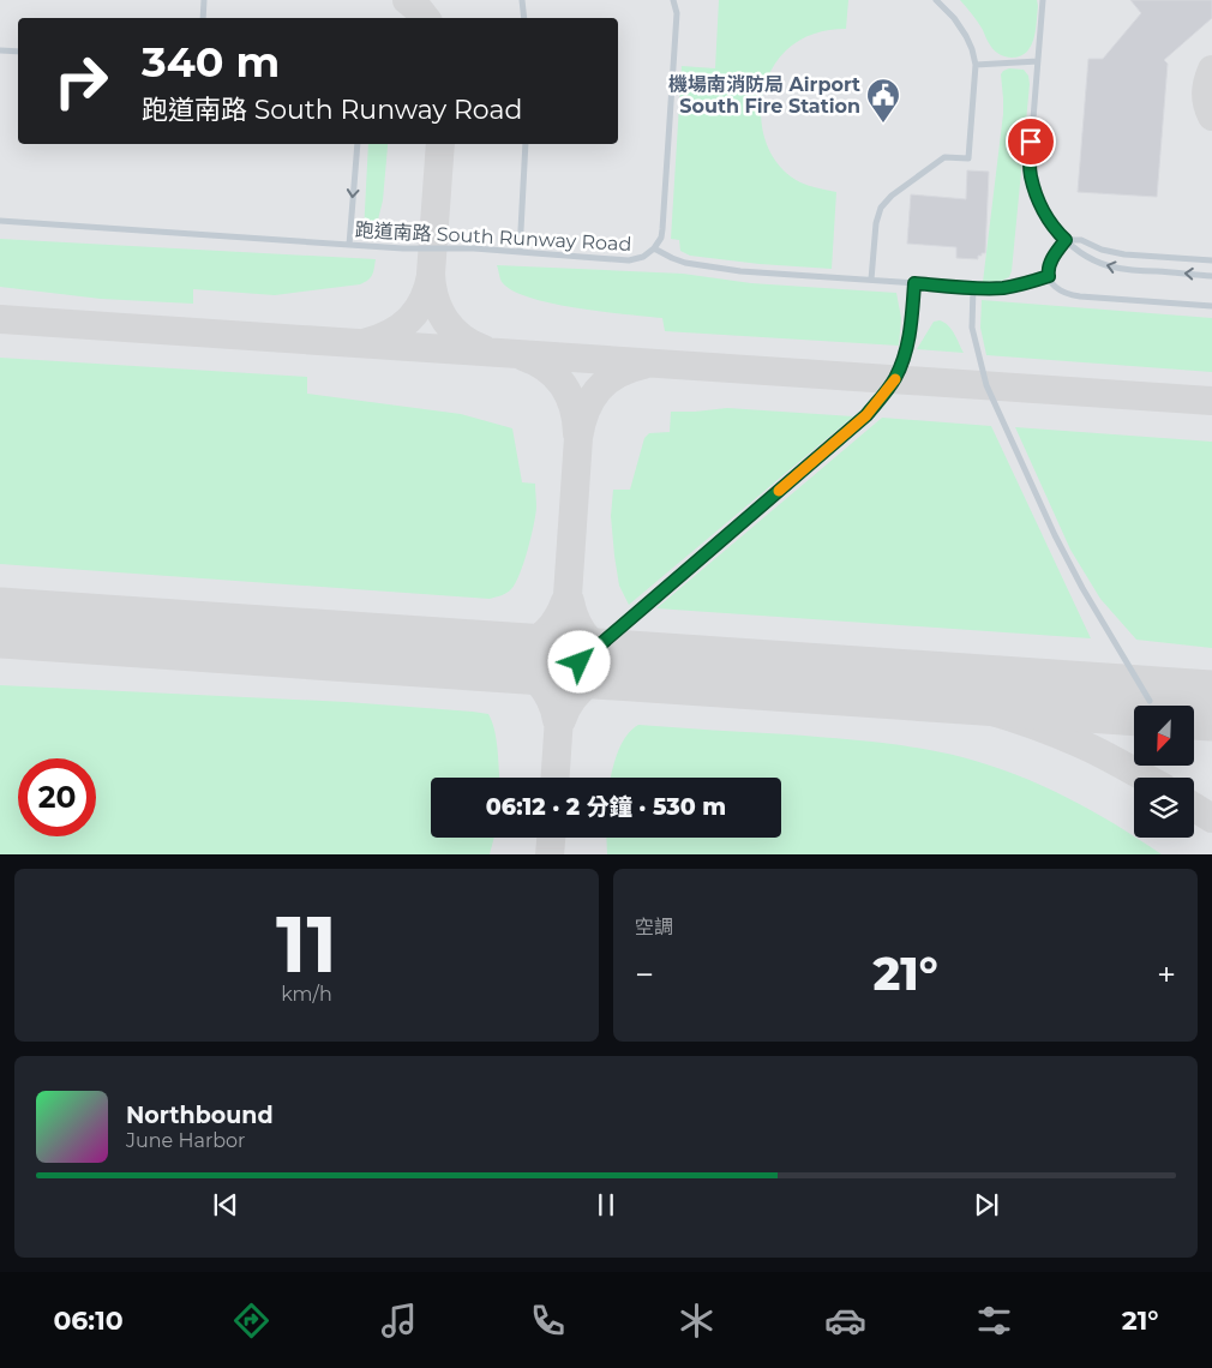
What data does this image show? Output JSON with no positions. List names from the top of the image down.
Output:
{
  "streets": {
    "lane": ["跑道南路 South Runway Road"]
  },
  "places": {
    "public building": ["機場南消防局 Airport South Fire Station"]
  },
  "north": "bottom left",
  "page": {
    "turn": ["340 m", "跑道南路 South Runway Road"],
    "limit": "20",
    "trip": "06:12 · 2 分鐘 · 530 m",
    "tile": [
      ["11", "km/h"],
      "空調"
    ],
    "heat": ["−", "21°", "+"],
    "song": ["Northbound", "June Harbor"],
    "tabs": ["06:10", "21°"]
  }
}
